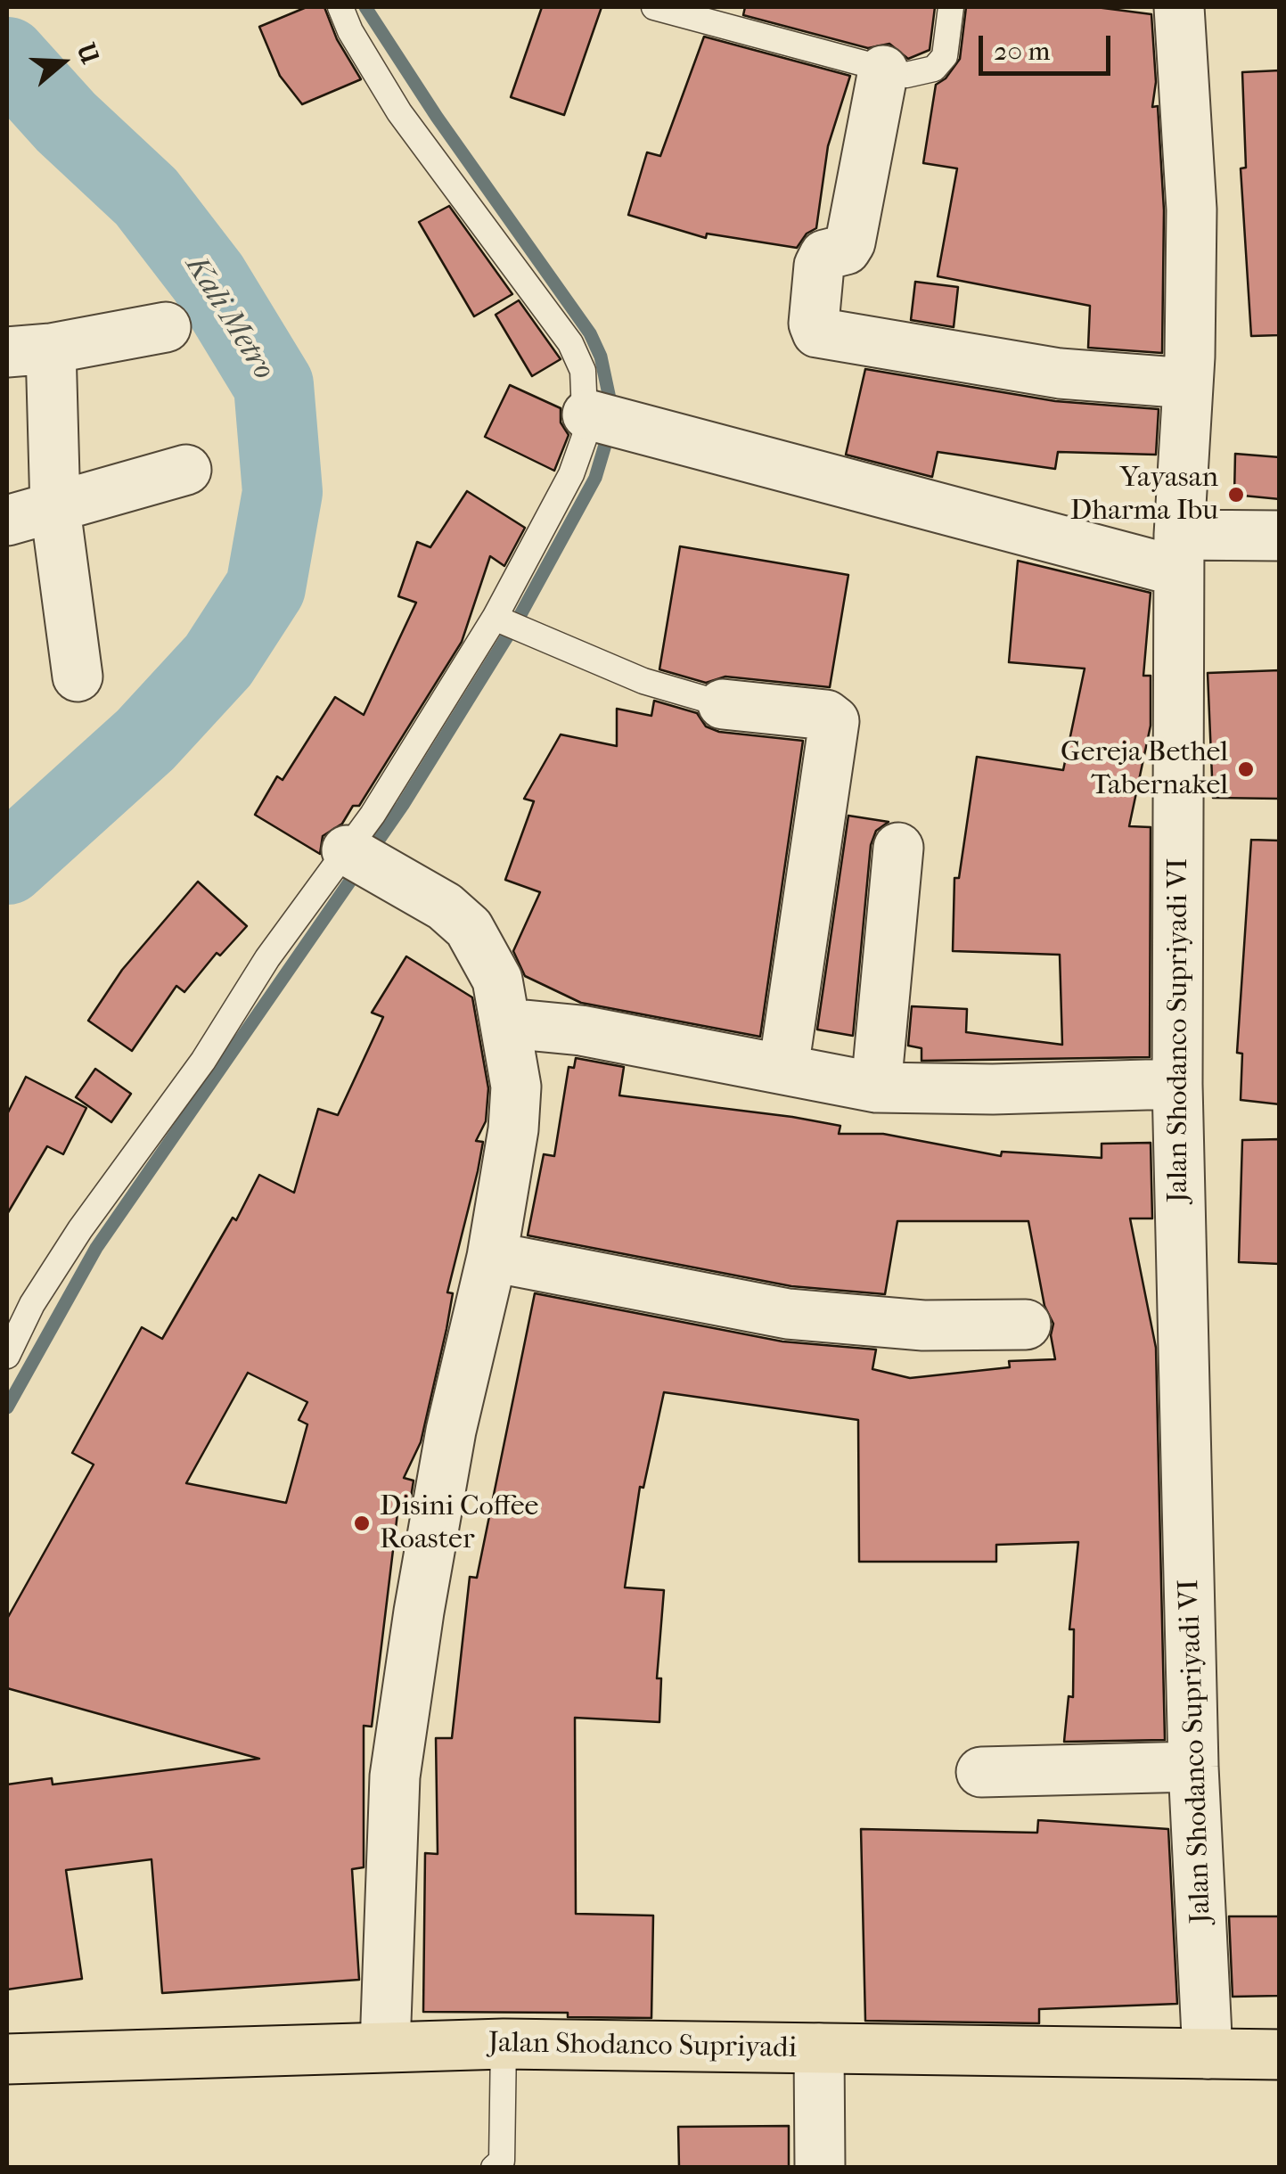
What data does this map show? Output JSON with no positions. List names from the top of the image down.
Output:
{
  "streets": {
    "main road": ["Jalan Shodanco Supriyadi"],
    "street": ["Jalan Shodanco Supriyadi VI"]
  },
  "crossings": [
    ["Jalan Shodanco Supriyadi VI", "Jalan Shodanco Supriyadi"]
  ],
  "water": ["Kali Metro"],
  "places": ["Yayasan Dharma Ibu", "Gereja Bethel Tabernakel", "Disini Coffee Roaster"],
  "scale_bar": "20 m",
  "north": "right"
}
